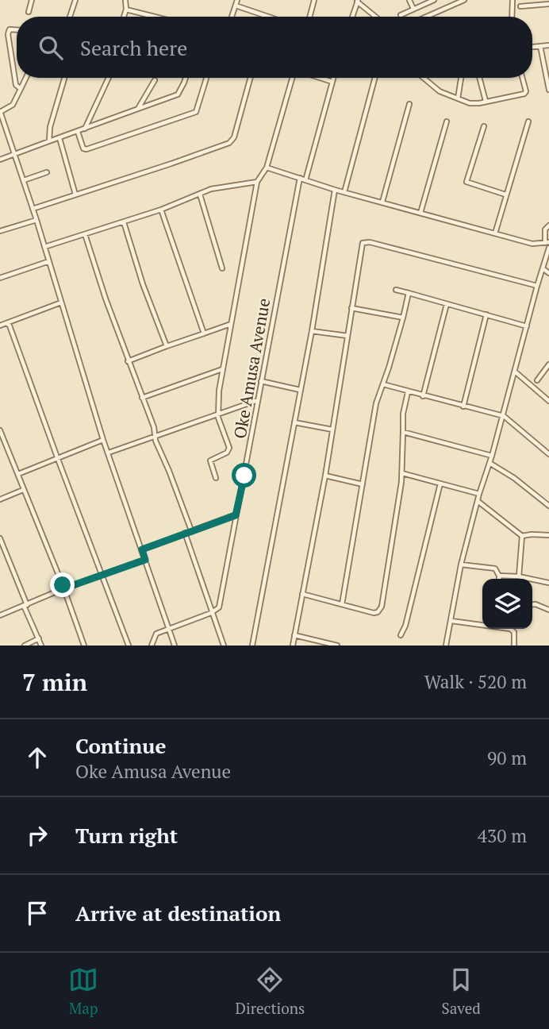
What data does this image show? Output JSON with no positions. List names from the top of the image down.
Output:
{
  "streets": {
    "street": ["Oke Amusa Avenue"]
  },
  "page": {
    "search": "Search here",
    "heading": ["7 min", "Walk · 520 m"],
    "list": [
      ["Continue", "Oke Amusa Avenue", "90 m"],
      ["Turn right", "430 m"],
      "Arrive at destination"
    ],
    "nav": ["Map", "Directions", "Saved"]
  }
}
